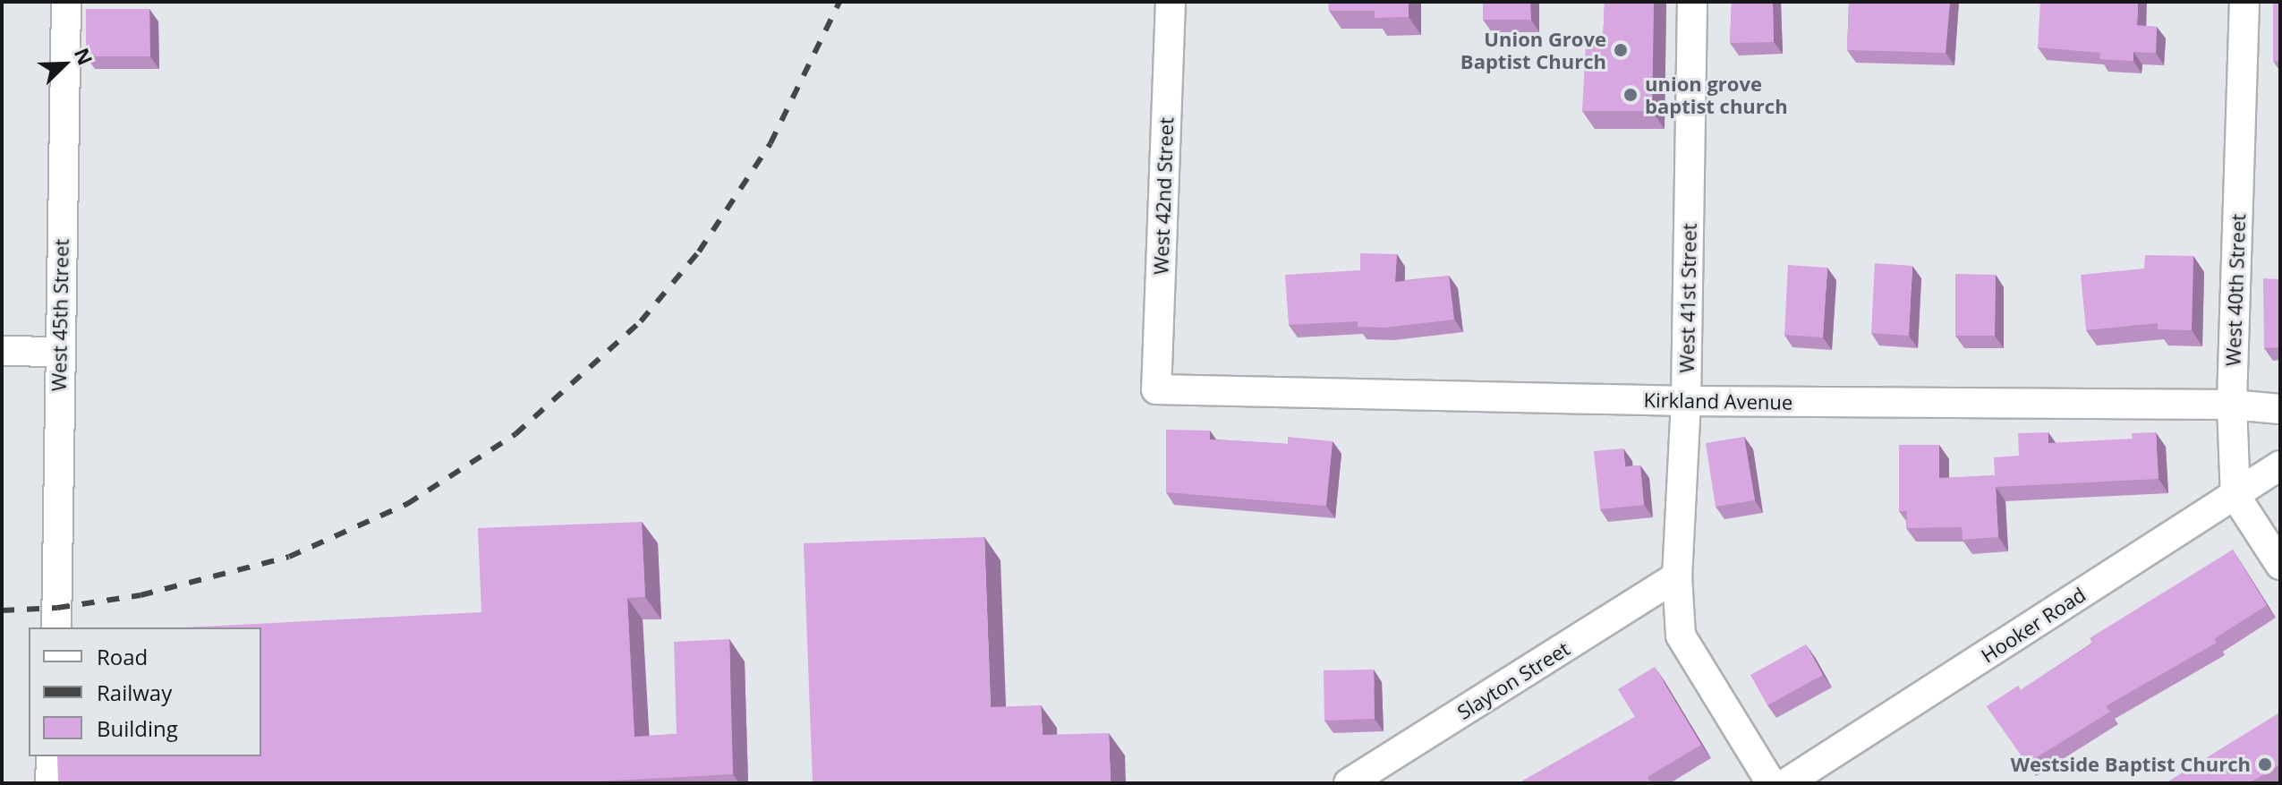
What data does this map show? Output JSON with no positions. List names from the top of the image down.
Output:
{
  "streets": {
    "street": [
      "West 42nd Street",
      "West 40th Street",
      "West 41st Street",
      "West 45th Street",
      "Kirkland Avenue",
      "Hooker Road",
      "Slayton Street"
    ]
  },
  "crossings": [
    ["West 42nd Street", "Kirkland Avenue"],
    ["West 40th Street", "Kirkland Avenue"],
    ["West 40th Street", "Hooker Road"],
    ["West 41st Street", "Kirkland Avenue"],
    ["West 41st Street", "Slayton Street"]
  ],
  "places": ["Union Grove Baptist Church", "union grove baptist church", "Westside Baptist Church"],
  "legend": ["Road", "Railway", "Building"],
  "north": "top right"
}
